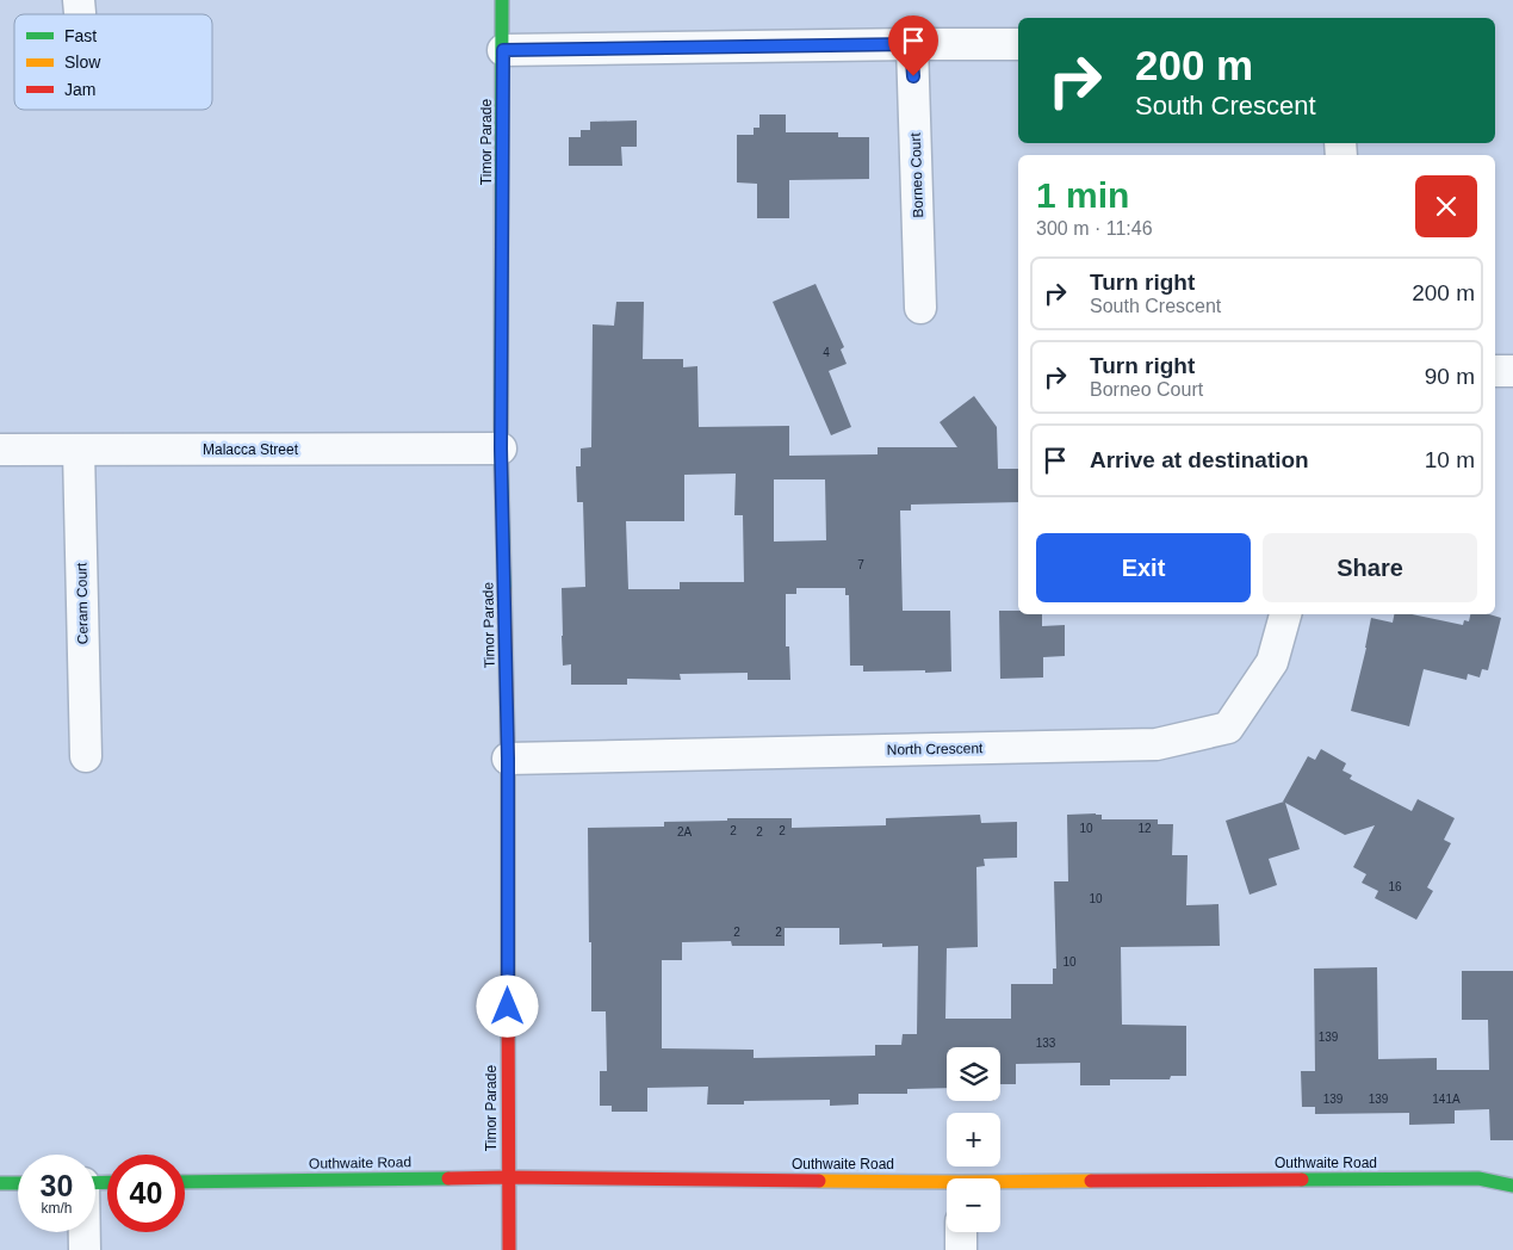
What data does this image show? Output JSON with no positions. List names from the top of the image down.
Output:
{
  "streets": {
    "street": [
      "Timor Parade",
      "Borneo Court",
      "Malacca Street",
      "Ceram Court",
      "North Crescent",
      "Outhwaite Road"
    ]
  },
  "crossings": [
    ["Timor Parade", "Malacca Street"],
    ["Timor Parade", "North Crescent"],
    ["Timor Parade", "Outhwaite Road"],
    ["Malacca Street", "Ceram Court"]
  ],
  "house_numbers": [
    "4",
    "7",
    "10",
    "12",
    "2",
    "2",
    "2A",
    "2",
    "16",
    "10",
    "2",
    "2",
    "10",
    "139",
    "133",
    "139",
    "139",
    "141A"
  ],
  "legend": ["Fast", "Slow", "Jam"],
  "page": {
    "turn": ["200 m", "South Crescent"],
    "heading": ["1 min", "300 m · 11:46"],
    "list": [
      {
        "name": "Turn right",
        "note": "South Crescent",
        "value": "200 m"
      },
      {
        "name": "Turn right",
        "note": "Borneo Court",
        "value": "90 m"
      },
      {
        "name": "Arrive at destination",
        "value": "10 m"
      }
    ],
    "buttons": ["Exit", "Share"],
    "map_buttons": ["+", "−"],
    "speed": "30 km/h",
    "limit": "40"
  }
}
